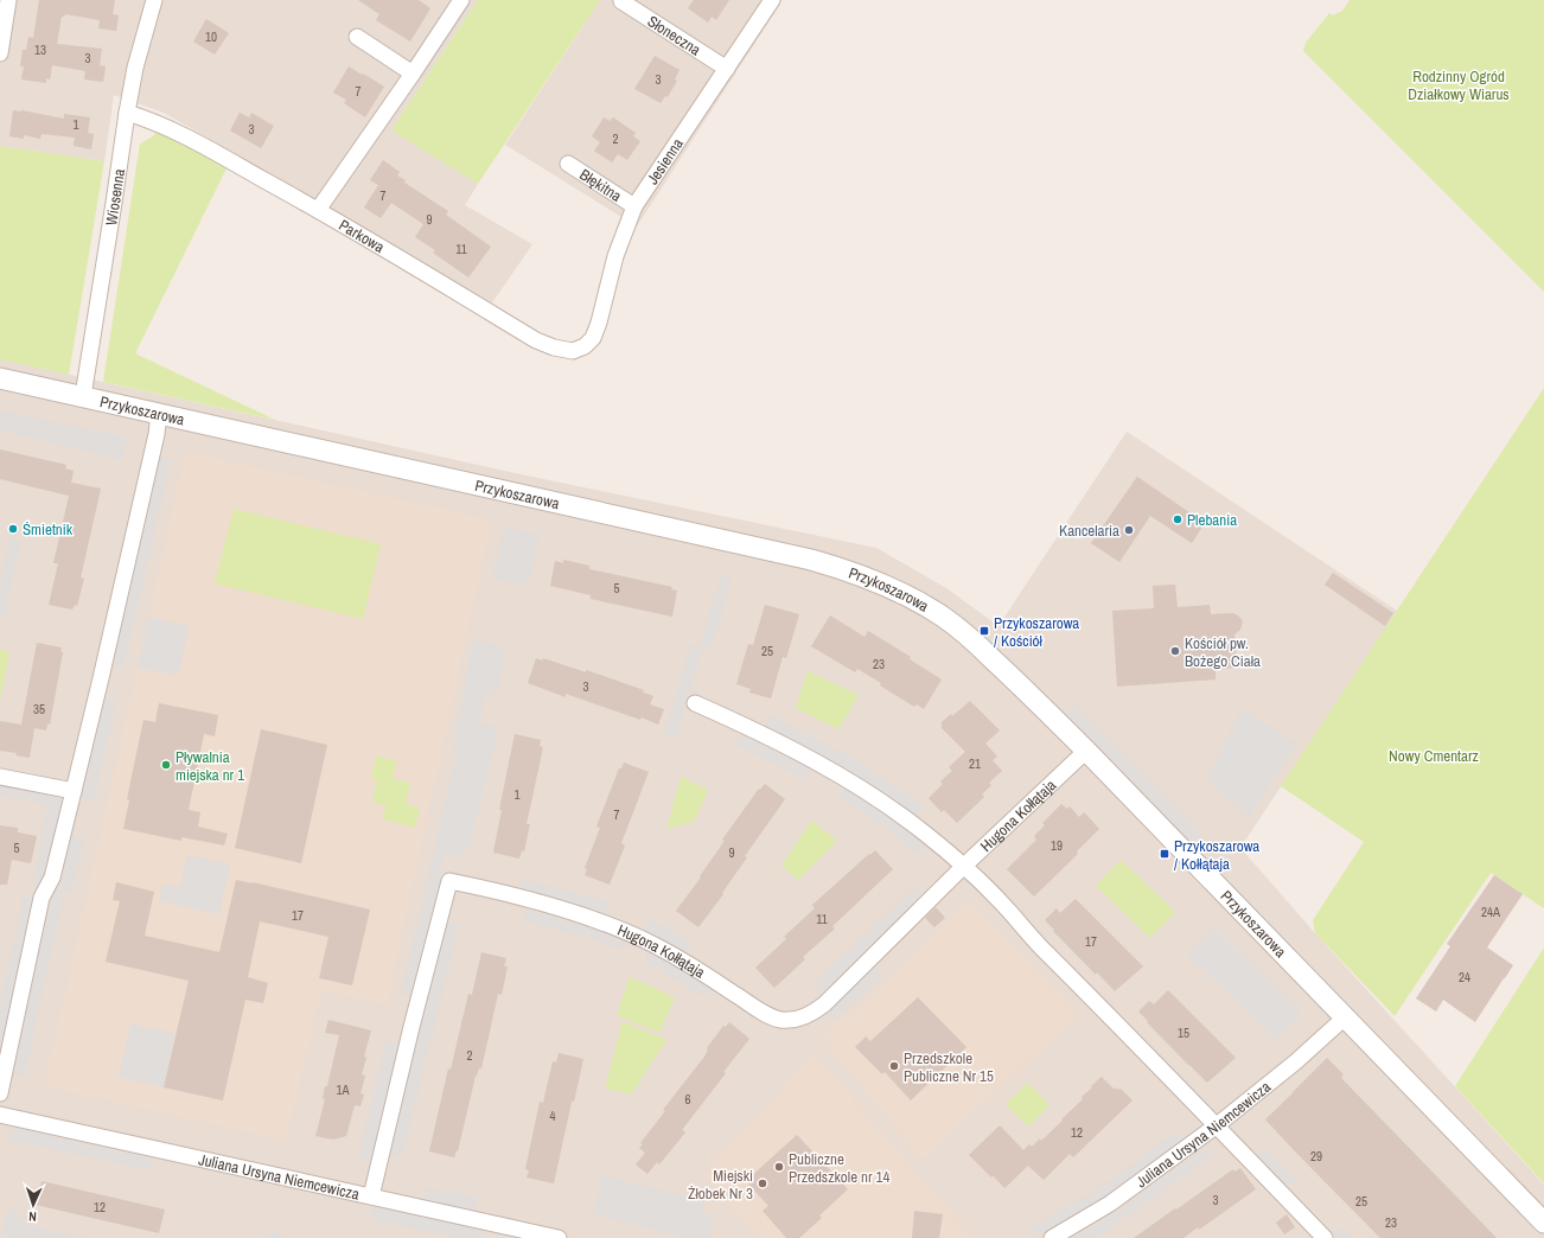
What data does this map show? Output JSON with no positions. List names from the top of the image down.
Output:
{
  "streets": {
    "street": [
      "Słoneczna",
      "Jesienna",
      "Błękitna",
      "Wiosenna",
      "Parkowa",
      "Przykoszarowa",
      "Hugona Kołłątaja",
      "Juliana Ursyna Niemcewicza"
    ]
  },
  "crossings": [
    ["Słoneczna", "Jesienna"],
    ["Jesienna", "Błękitna"],
    ["Jesienna", "Parkowa"],
    ["Wiosenna", "Parkowa"],
    ["Wiosenna", "Przykoszarowa"],
    ["Przykoszarowa", "Hugona Kołłątaja"],
    ["Przykoszarowa", "Juliana Ursyna Niemcewicza"],
    ["Hugona Kołłątaja", "Juliana Ursyna Niemcewicza"]
  ],
  "parks": ["Rodzinny Ogród Działkowy Wiarus", "Nowy Cmentarz"],
  "places": {
    "other": [
      "Plebania",
      "Śmietnik",
      "Kancelaria",
      "Kościół pw. Bożego Ciała",
      "Pływalnia miejska nr 1",
      "Przedszkole Publiczne Nr 15",
      "Publiczne Przedszkole nr 14",
      "Miejski Żłobek Nr 3"
    ],
    "transit": ["Przykoszarowa / Kościół", "Przykoszarowa / Kołłątaja"]
  },
  "house_numbers": [
    "10",
    "13",
    "3",
    "3",
    "7",
    "1",
    "3",
    "2",
    "7",
    "9",
    "11",
    "5",
    "25",
    "23",
    "3",
    "35",
    "21",
    "1",
    "7",
    "19",
    "5",
    "9",
    "24A",
    "17",
    "11",
    "17",
    "24",
    "15",
    "2",
    "1A",
    "6",
    "4",
    "12",
    "29",
    "3",
    "25",
    "12",
    "23"
  ],
  "north": "bottom"
}
